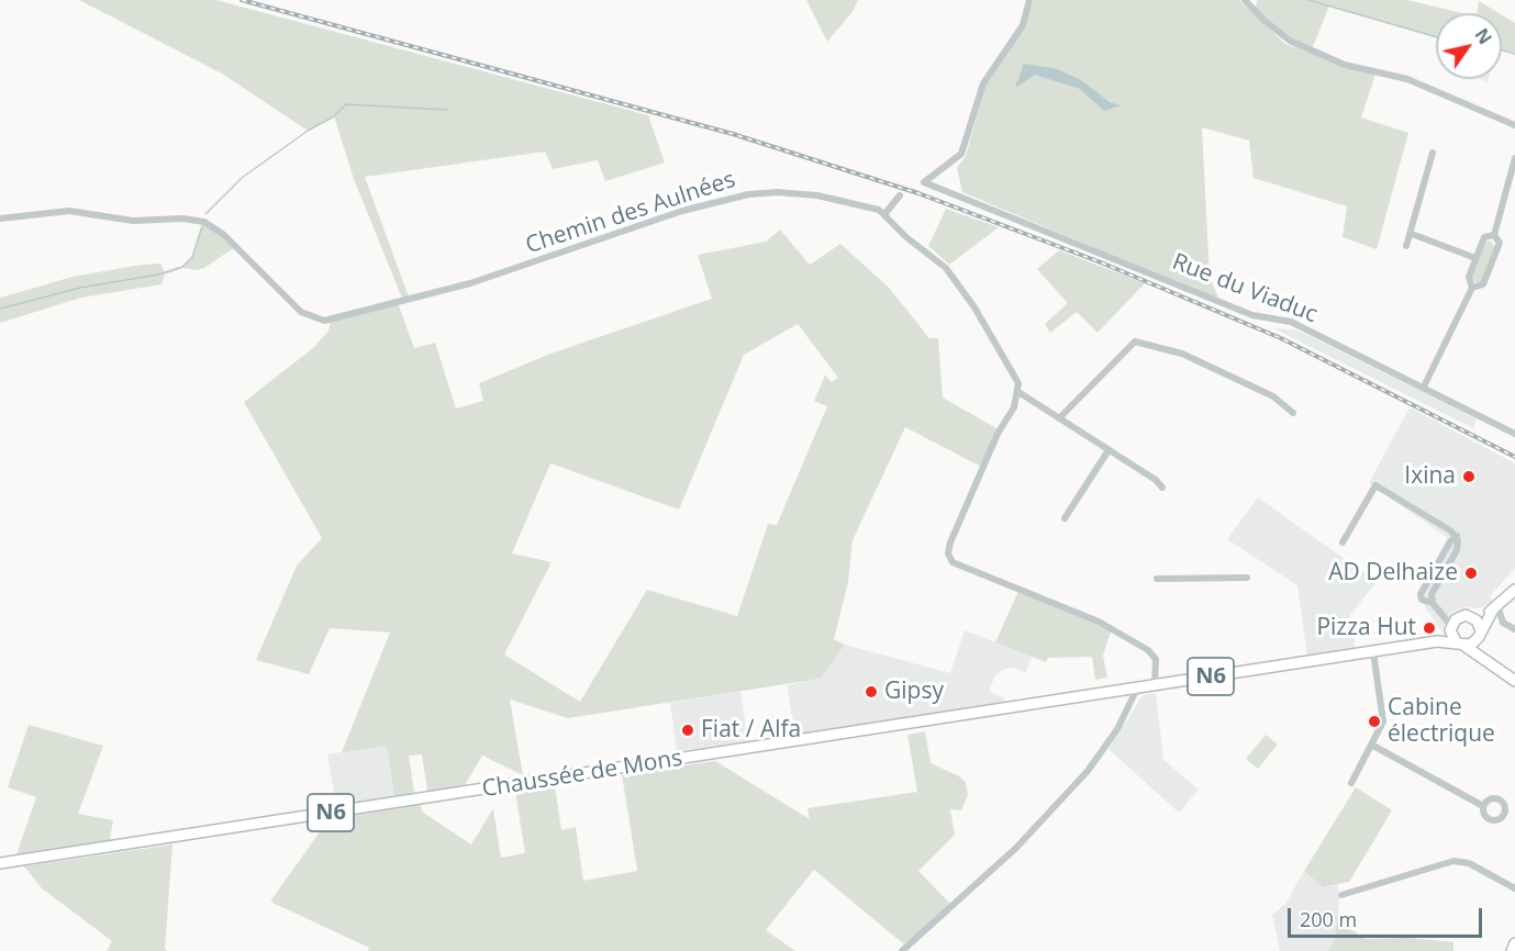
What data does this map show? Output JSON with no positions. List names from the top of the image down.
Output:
{
  "streets": {
    "main road": ["N6", "Chaussée de Mons"],
    "street": ["Chemin des Aulnées", "Rue du Viaduc"]
  },
  "places": [
    "Ixina",
    "AD Delhaize",
    "Pizza Hut",
    "Gipsy",
    "Cabine électrique",
    "Fiat / Alfa"
  ],
  "scale_bar": "200 m",
  "north": "top right"
}
